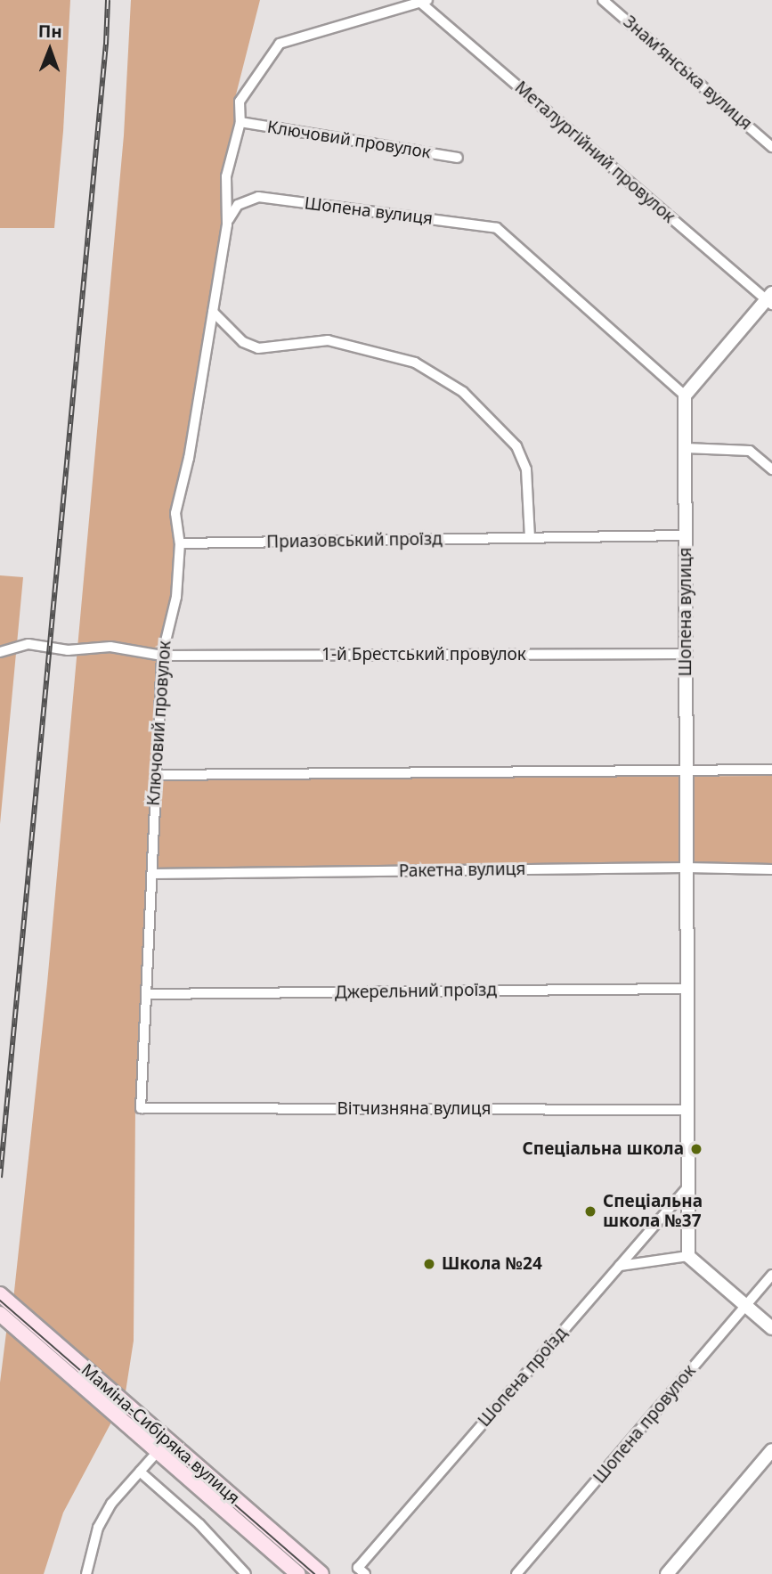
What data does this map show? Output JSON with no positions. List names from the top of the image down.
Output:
{
  "streets": {
    "main road": ["Маміна-Сибіряка вулиця"],
    "street": [
      "Знам’янська вулиця",
      "Ключовий провулок",
      "Металургійний провулок",
      "Шопена вулиця",
      "Приазовський проїзд",
      "1-й Брестський провулок",
      "Ракетна вулиця",
      "Джерельний проїзд",
      "Вітчизняна вулиця",
      "Шопена проїзд",
      "Шопена провулок"
    ]
  },
  "crossings": [
    ["Ключовий провулок", "Металургійний провулок"],
    ["Ключовий провулок", "Шопена вулиця"],
    ["Ключовий провулок", "Приазовський проїзд"],
    ["Ключовий провулок", "1-й Брестський провулок"],
    ["Ключовий провулок", "Ракетна вулиця"],
    ["Ключовий провулок", "Джерельний проїзд"],
    ["Ключовий провулок", "Вітчизняна вулиця"],
    ["Шопена вулиця", "Приазовський проїзд"],
    ["Шопена вулиця", "1-й Брестський провулок"],
    ["Шопена вулиця", "Ракетна вулиця"],
    ["Шопена вулиця", "Джерельний проїзд"],
    ["Шопена вулиця", "Вітчизняна вулиця"],
    ["Шопена вулиця", "Шопена проїзд"]
  ],
  "places": ["Спеціальна школа", "Спеціальна школа №37", "Школа №24"],
  "north": "top"
}
